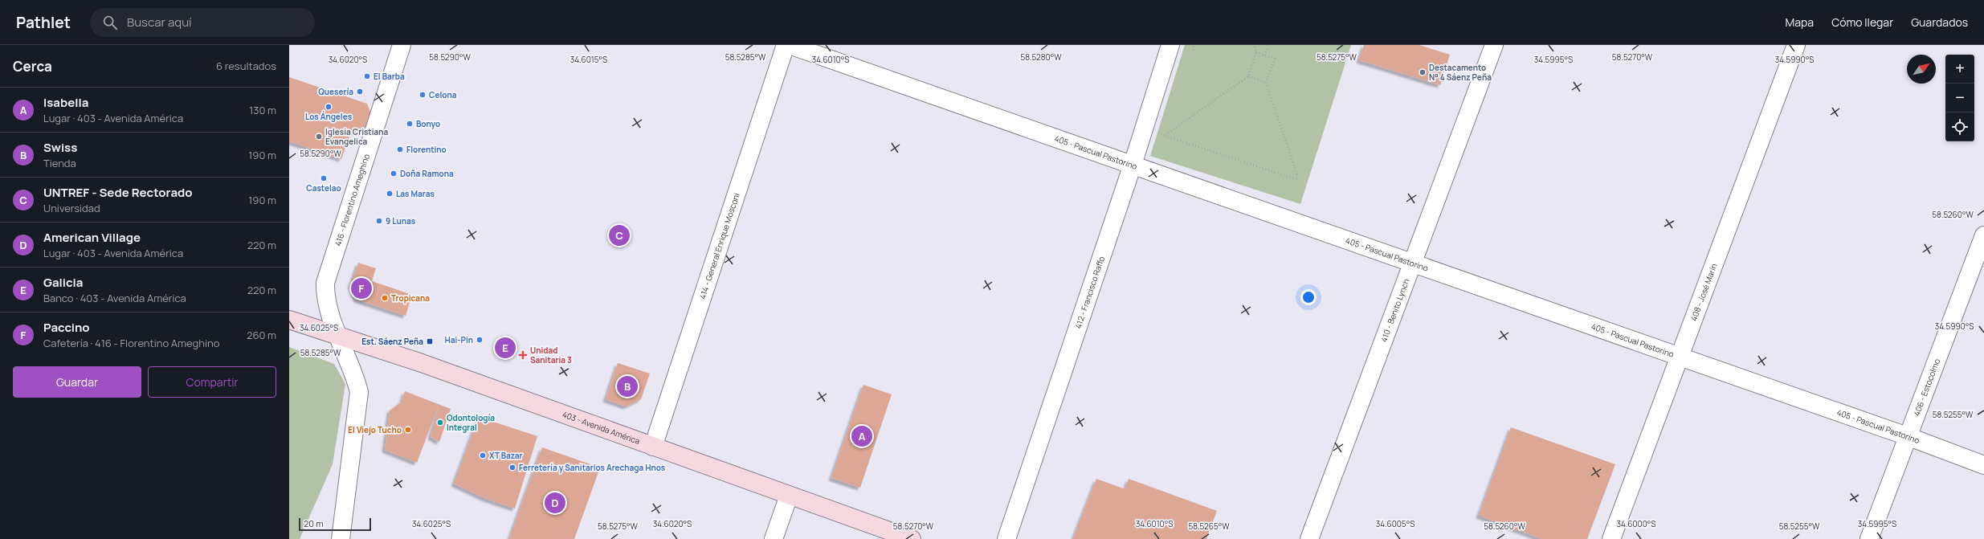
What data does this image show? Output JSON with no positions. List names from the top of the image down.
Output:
{
  "streets": {
    "main road": ["403 - Avenida América"],
    "street": [
      "405 - Pascual Pastorino",
      "416 - Florentino Ameghino",
      "414 - General Enrique Mosconi",
      "408 - José Marín",
      "412 - Francisco Raffo",
      "410 - Benito Lynch",
      "406 - Estocolmo"
    ]
  },
  "crossings": [
    ["405 - Pascual Pastorino", "408 - José Marín"],
    ["405 - Pascual Pastorino", "412 - Francisco Raffo"],
    ["405 - Pascual Pastorino", "410 - Benito Lynch"],
    ["405 - Pascual Pastorino", "406 - Estocolmo"],
    ["416 - Florentino Ameghino", "403 - Avenida América"],
    ["414 - General Enrique Mosconi", "403 - Avenida América"]
  ],
  "places": {
    "other": [
      "Destacamento N° 4 Sáenz Peña",
      "El Barba",
      "Quesería",
      "Celona",
      "Los Ángeles",
      "Bonyo",
      "Iglesia Cristiana Evangelica",
      "Florentino",
      "Doña Ramona",
      "Castelao",
      "Las Maras",
      "9 Lunas",
      "Tropicana",
      "Hai-Pin",
      "Odontología Integral",
      "El Viejo Tucho",
      "XT Bazar",
      "Ferretería y Sanitarios Arechaga Hnos"
    ],
    "transit": ["Est. Sáenz Peña"],
    "health": ["Unidad Sanitaria 3"]
  },
  "scale_bar": "20 m",
  "north": "top right",
  "page": {
    "header": "Pathlet",
    "search": "Buscar aquí",
    "nav": ["Mapa", "Cómo llegar", "Guardados"],
    "heading": ["Cerca", "6 resultados"],
    "map_buttons": ["+", "−"],
    "list": [
      {
        "mark": "A",
        "name": "Isabella",
        "note": "Lugar · 403 - Avenida América",
        "value": "130 m"
      },
      {
        "mark": "B",
        "name": "Swiss",
        "note": "Tienda",
        "value": "190 m"
      },
      {
        "mark": "C",
        "name": "UNTREF - Sede Rectorado",
        "note": "Universidad",
        "value": "190 m"
      },
      {
        "mark": "D",
        "name": "American Village",
        "note": "Lugar · 403 - Avenida América",
        "value": "220 m"
      },
      {
        "mark": "E",
        "name": "Galicia",
        "note": "Banco · 403 - Avenida América",
        "value": "220 m"
      },
      {
        "mark": "F",
        "name": "Paccino",
        "note": "Cafetería · 416 - Florentino Ameghino",
        "value": "260 m"
      }
    ],
    "pins": [
      "C",
      "F",
      "E",
      "B",
      "A",
      "D"
    ],
    "buttons": ["Guardar", "Compartir"],
    "scale": "20 m"
  },
  "coordinates": [
    "58.5275°W",
    "58.5290°W",
    "58.5285°W",
    "58.5280°W",
    "58.5270°W",
    "34.6020°S",
    "34.6015°S",
    "34.6010°S",
    "34.5995°S",
    "34.5990°S",
    "58.5260°W",
    "34.6025°S",
    "58.5255°W",
    "34.6005°S",
    "34.6000°S",
    "58.5265°W"
  ]
}
